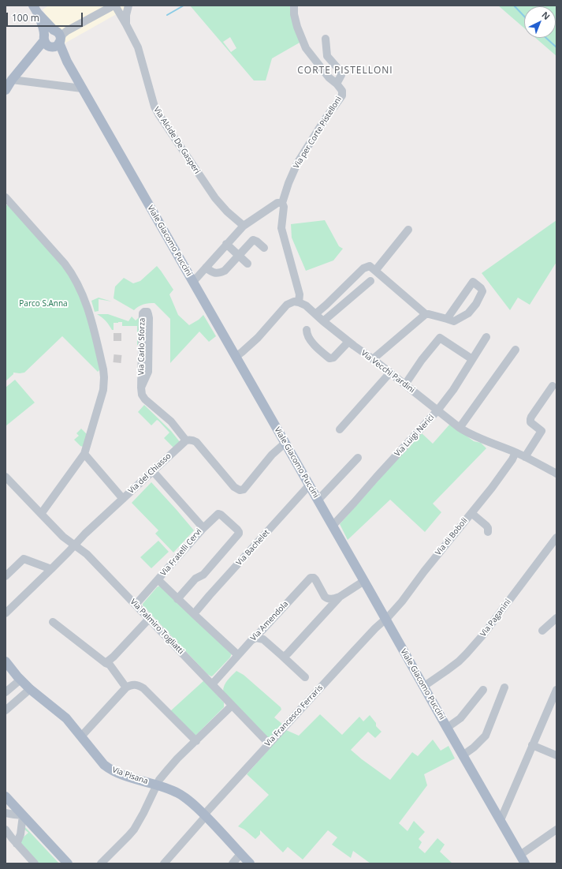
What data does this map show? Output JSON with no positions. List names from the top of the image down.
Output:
{
  "streets": {
    "main road": ["Viale Giacomo Puccini", "Via Pisana"],
    "street": [
      "Via per Corte Pistelloni",
      "Via Alcide De Gasperi",
      "Via Carlo Sforza",
      "Via Vecchi Pardini",
      "Via Luigi Nerici",
      "Via del Chiasso",
      "Via di Boboli",
      "Via Bachelet",
      "Via Fratelli Cervi",
      "Via Paganini",
      "Via Amendola",
      "Via Palmiro Togliatti",
      "Via Francesco Ferraris"
    ]
  },
  "crossings": [
    ["Via per Corte Pistelloni", "Via Vecchi Pardini"],
    ["Via Alcide De Gasperi", "Viale Giacomo Puccini"],
    ["Viale Giacomo Puccini", "Via Luigi Nerici"],
    ["Viale Giacomo Puccini", "Via di Boboli"],
    ["Viale Giacomo Puccini", "Via Bachelet"],
    ["Viale Giacomo Puccini", "Via Paganini"],
    ["Viale Giacomo Puccini", "Via Francesco Ferraris"],
    ["Via Carlo Sforza", "Via del Chiasso"],
    ["Via Vecchi Pardini", "Via Luigi Nerici"],
    ["Via Vecchi Pardini", "Via di Boboli"],
    ["Via del Chiasso", "Via Fratelli Cervi"],
    ["Via del Chiasso", "Via Palmiro Togliatti"],
    ["Via di Boboli", "Via Francesco Ferraris"],
    ["Via Fratelli Cervi", "Via Palmiro Togliatti"],
    ["Via Amendola", "Via Palmiro Togliatti"],
    ["Via Palmiro Togliatti", "Via Francesco Ferraris"],
    ["Via Francesco Ferraris", "Via Pisana"]
  ],
  "districts": ["CORTE PISTELLONI"],
  "parks": ["Parco S.Anna"],
  "scale_bar": "100 m",
  "north": "top right"
}
